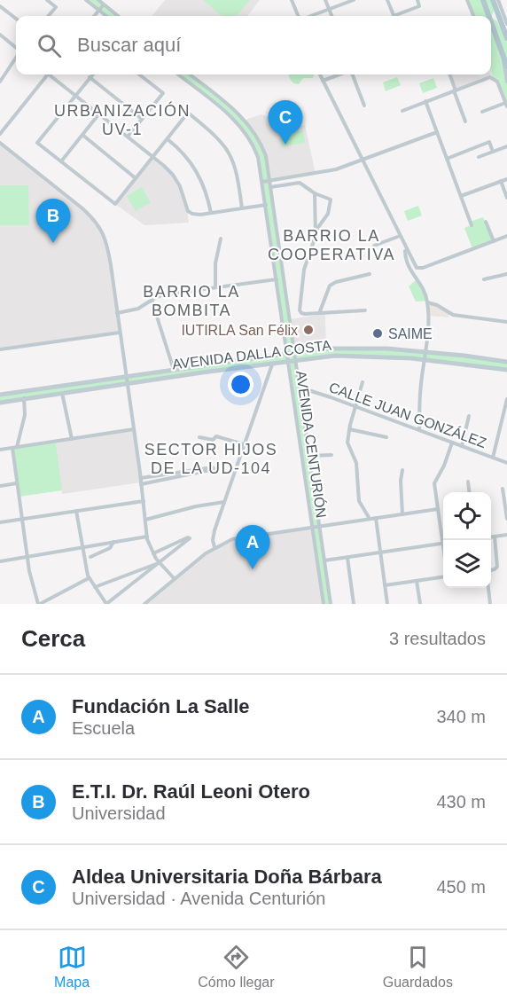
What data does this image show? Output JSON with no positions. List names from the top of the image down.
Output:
{
  "streets": {
    "street": ["AVENIDA DALLA COSTA", "CALLE JUAN GONZÁLEZ", "AVENIDA CENTURIÓN"]
  },
  "crossings": [
    ["AVENIDA DALLA COSTA", "AVENIDA CENTURIÓN"],
    ["CALLE JUAN GONZÁLEZ", "AVENIDA CENTURIÓN"]
  ],
  "districts": [
    "URBANIZACIÓN UV-1",
    "BARRIO LA COOPERATIVA",
    "BARRIO LA BOMBITA",
    "SECTOR HIJOS DE LA UD-104"
  ],
  "places": ["IUTIRLA San Félix", "SAIME"],
  "page": {
    "search": "Buscar aquí",
    "pins": ["C", "B", "A"],
    "heading": ["Cerca", "3 resultados"],
    "list": [
      {
        "mark": "A",
        "name": "Fundación La Salle",
        "note": "Escuela",
        "value": "340 m"
      },
      {
        "mark": "B",
        "name": "E.T.I. Dr. Raúl Leoni Otero",
        "note": "Universidad",
        "value": "430 m"
      },
      {
        "mark": "C",
        "name": "Aldea Universitaria Doña Bárbara",
        "note": "Universidad · Avenida Centurión",
        "value": "450 m"
      }
    ],
    "nav": ["Mapa", "Cómo llegar", "Guardados"]
  }
}
